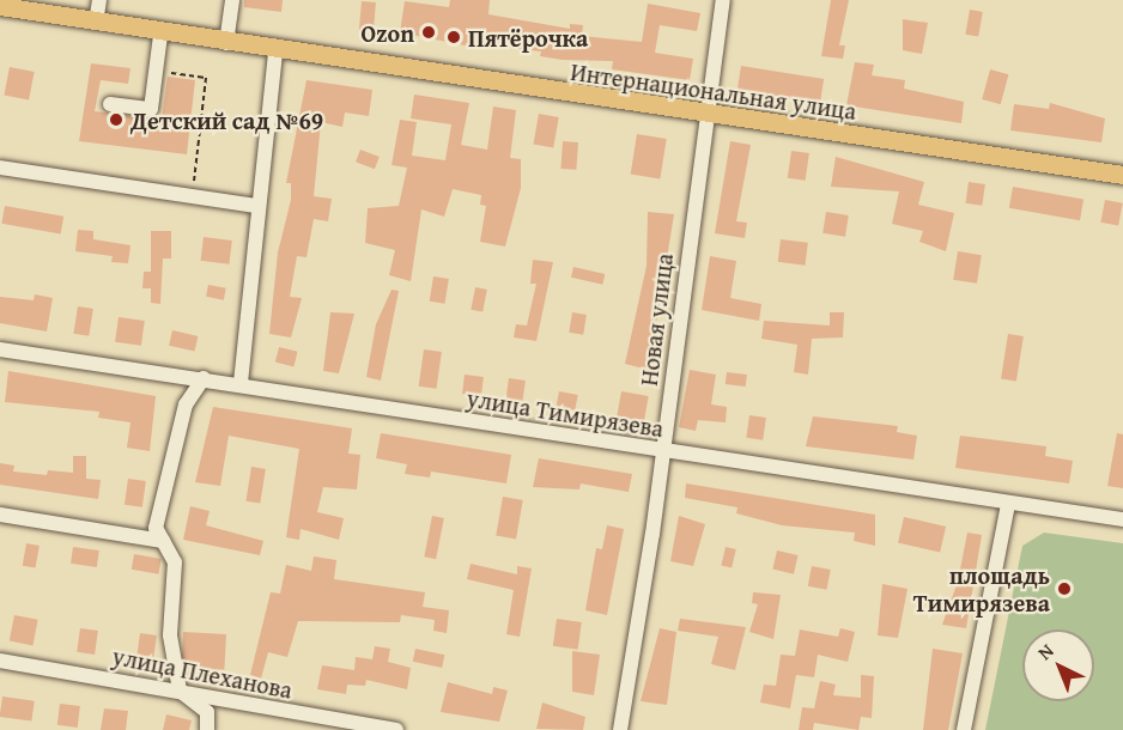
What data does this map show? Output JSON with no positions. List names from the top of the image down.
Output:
{
  "streets": {
    "main road": ["Интернациональная улица"],
    "street": ["Новая улица", "улица Тимирязева", "улица Плеханова"]
  },
  "crossings": [
    ["Интернациональная улица", "Новая улица"],
    ["Новая улица", "улица Тимирязева"]
  ],
  "places": [
    "Ozon",
    "Пятёрочка",
    "Детский сад №69",
    "площадь Тимирязева"
  ],
  "north": "top left"
}
